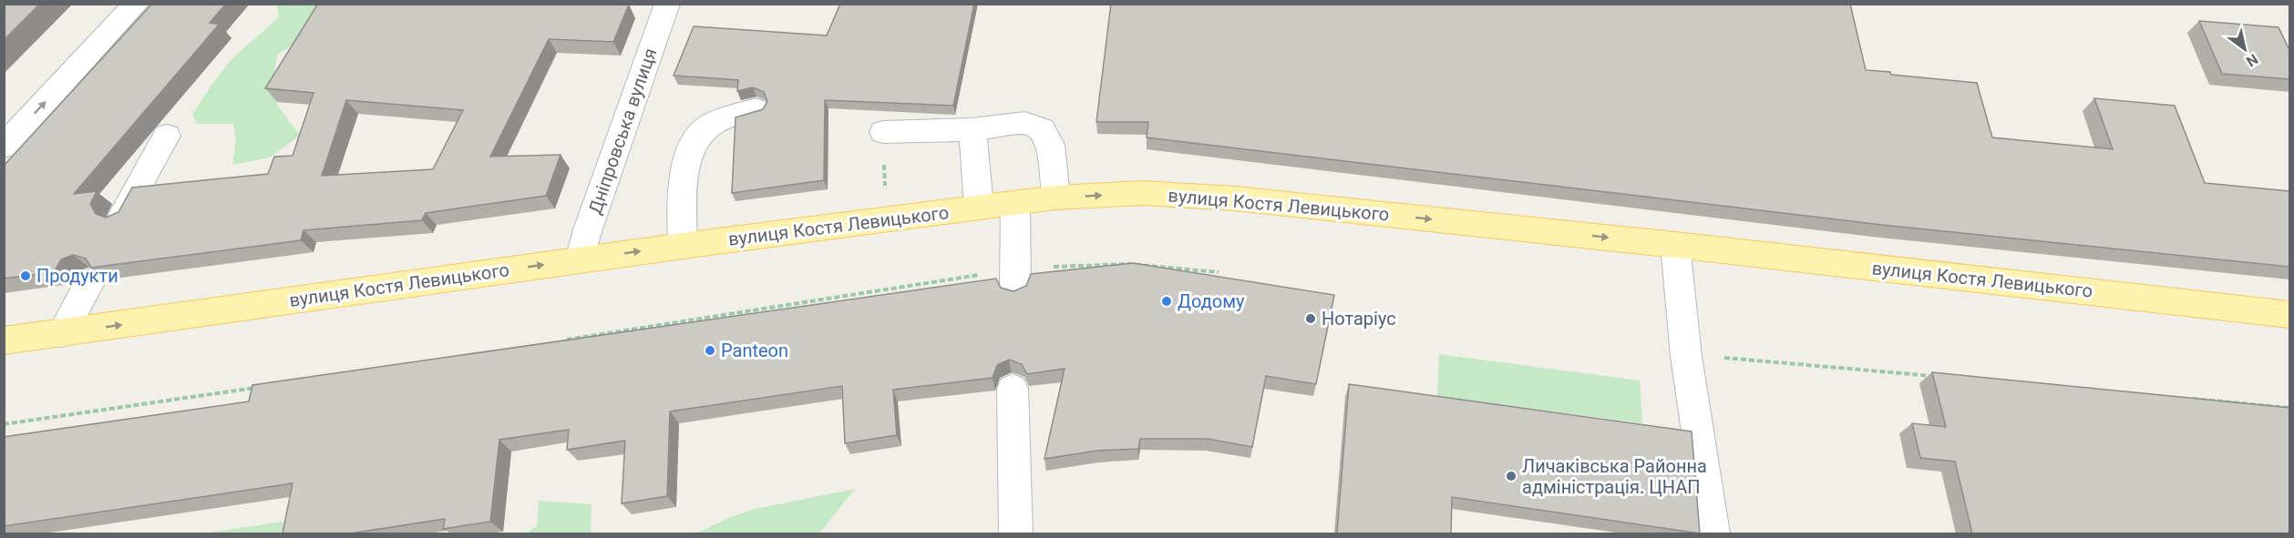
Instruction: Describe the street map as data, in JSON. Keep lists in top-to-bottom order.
{
  "streets": {
    "main road": ["вулиця Костя Левицького"],
    "street": ["Дніпровська вулиця"]
  },
  "crossings": [
    ["Дніпровська вулиця", "вулиця Костя Левицького"]
  ],
  "one_way": ["вулиця Костя Левицького"],
  "places": [
    "Продукти",
    "Додому",
    "Нотаріус",
    "Panteon",
    "Личаківська Районна адміністрація. ЦНАП"
  ],
  "north": "bottom right"
}
